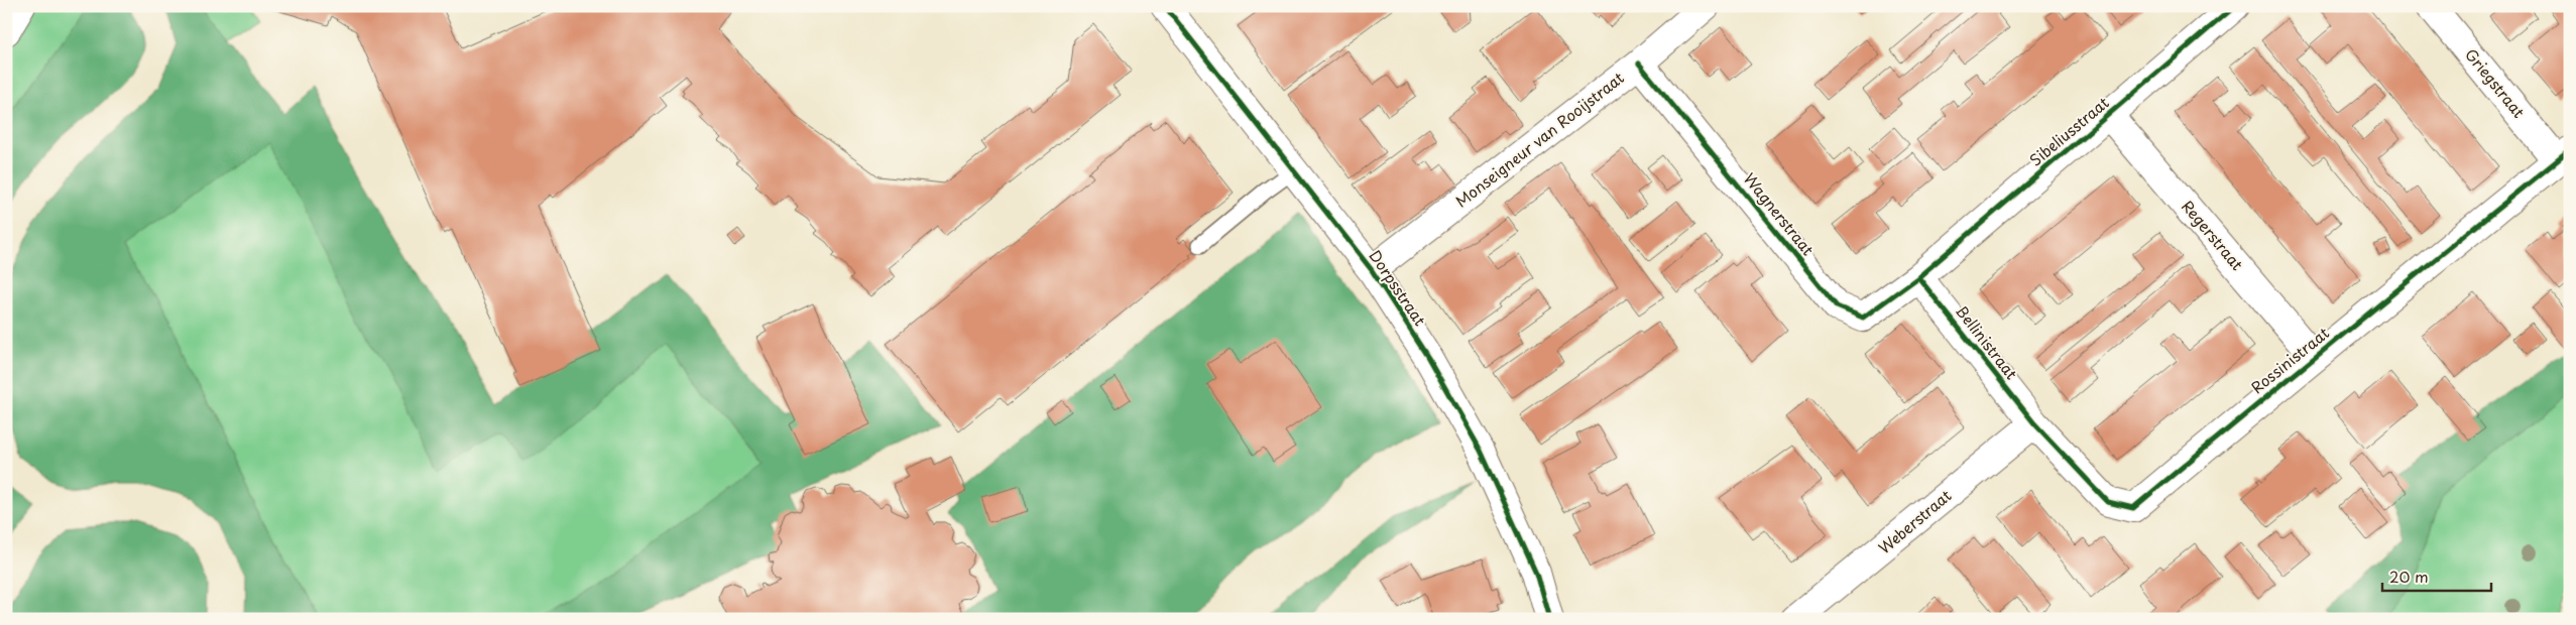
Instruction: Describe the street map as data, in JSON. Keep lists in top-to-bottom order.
{
  "streets": {
    "street": [
      "Griegstraat",
      "Sibeliusstraat",
      "Monseigneur van Rooijstraat",
      "Wagnerstraat",
      "Regerstraat",
      "Dorpsstraat",
      "Bellinistraat",
      "Rossinistraat",
      "Weberstraat"
    ]
  },
  "crossings": [
    ["Griegstraat", "Rossinistraat"],
    ["Sibeliusstraat", "Wagnerstraat"],
    ["Sibeliusstraat", "Regerstraat"],
    ["Sibeliusstraat", "Bellinistraat"],
    ["Monseigneur van Rooijstraat", "Wagnerstraat"],
    ["Monseigneur van Rooijstraat", "Dorpsstraat"],
    ["Wagnerstraat", "Bellinistraat"],
    ["Regerstraat", "Rossinistraat"],
    ["Bellinistraat", "Rossinistraat"],
    ["Bellinistraat", "Weberstraat"],
    ["Rossinistraat", "Weberstraat"]
  ],
  "scale_bar": "20 m"
}
